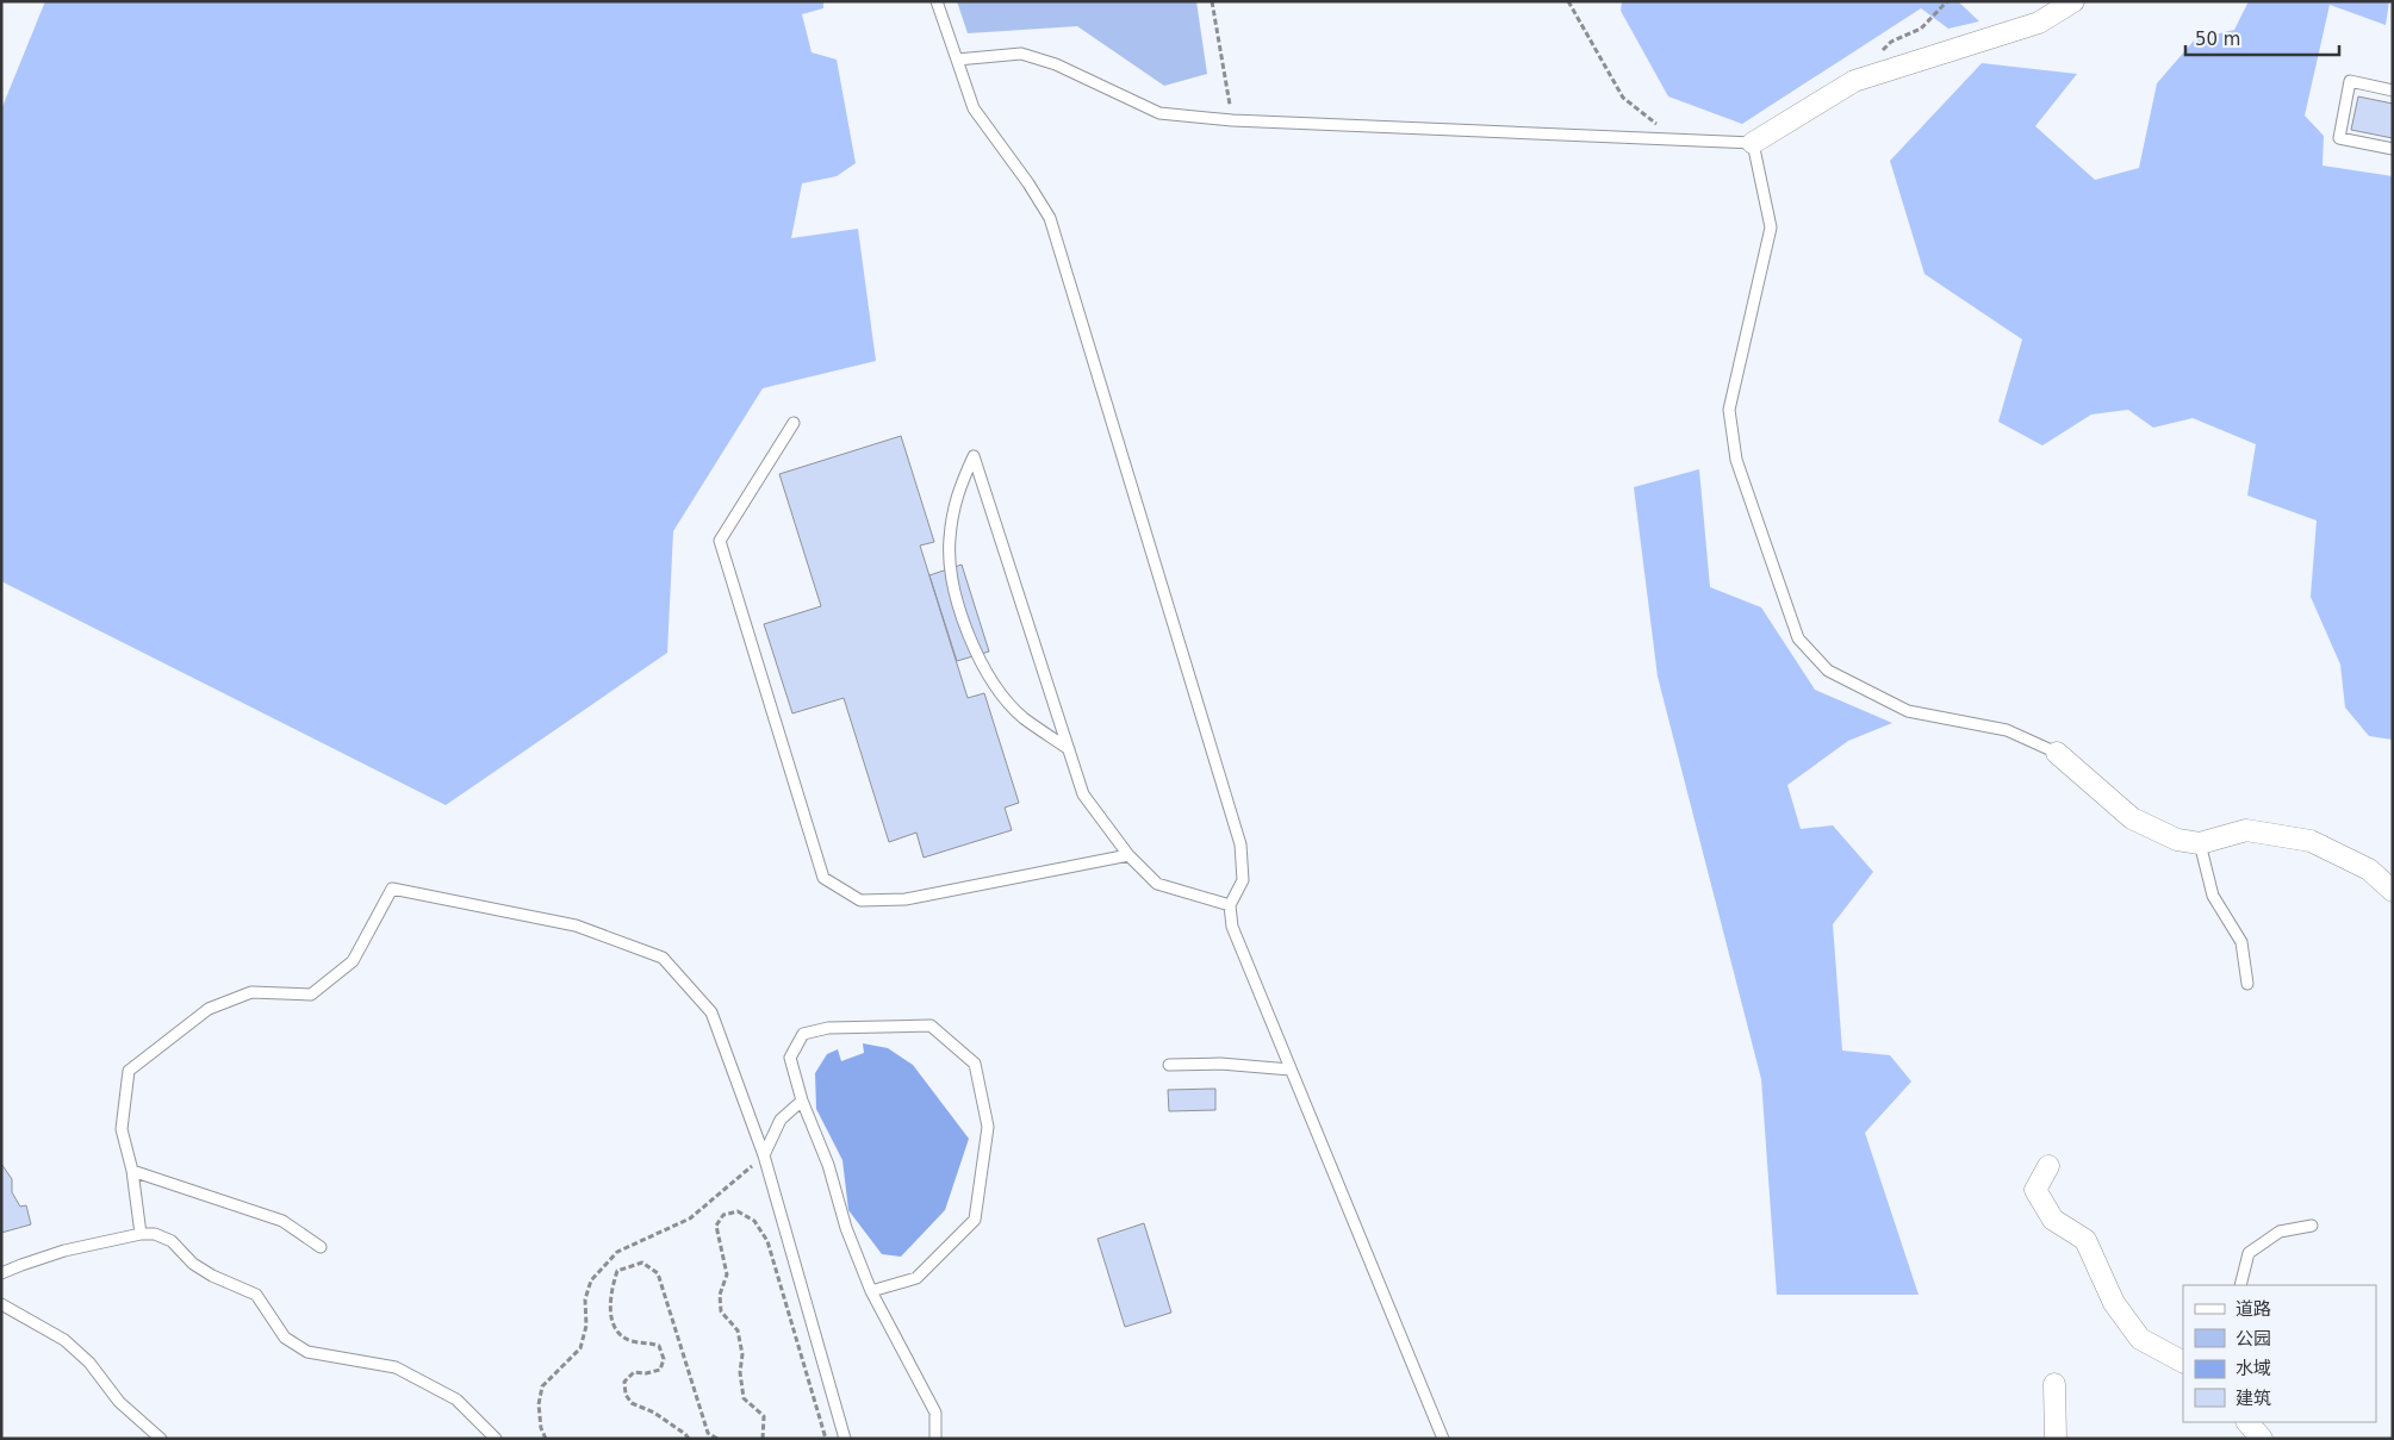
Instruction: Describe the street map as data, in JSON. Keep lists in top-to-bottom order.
{
  "legend": [
    "道路",
    "公园",
    "水域",
    "建筑"
  ],
  "scale_bar": "50 m"
}
